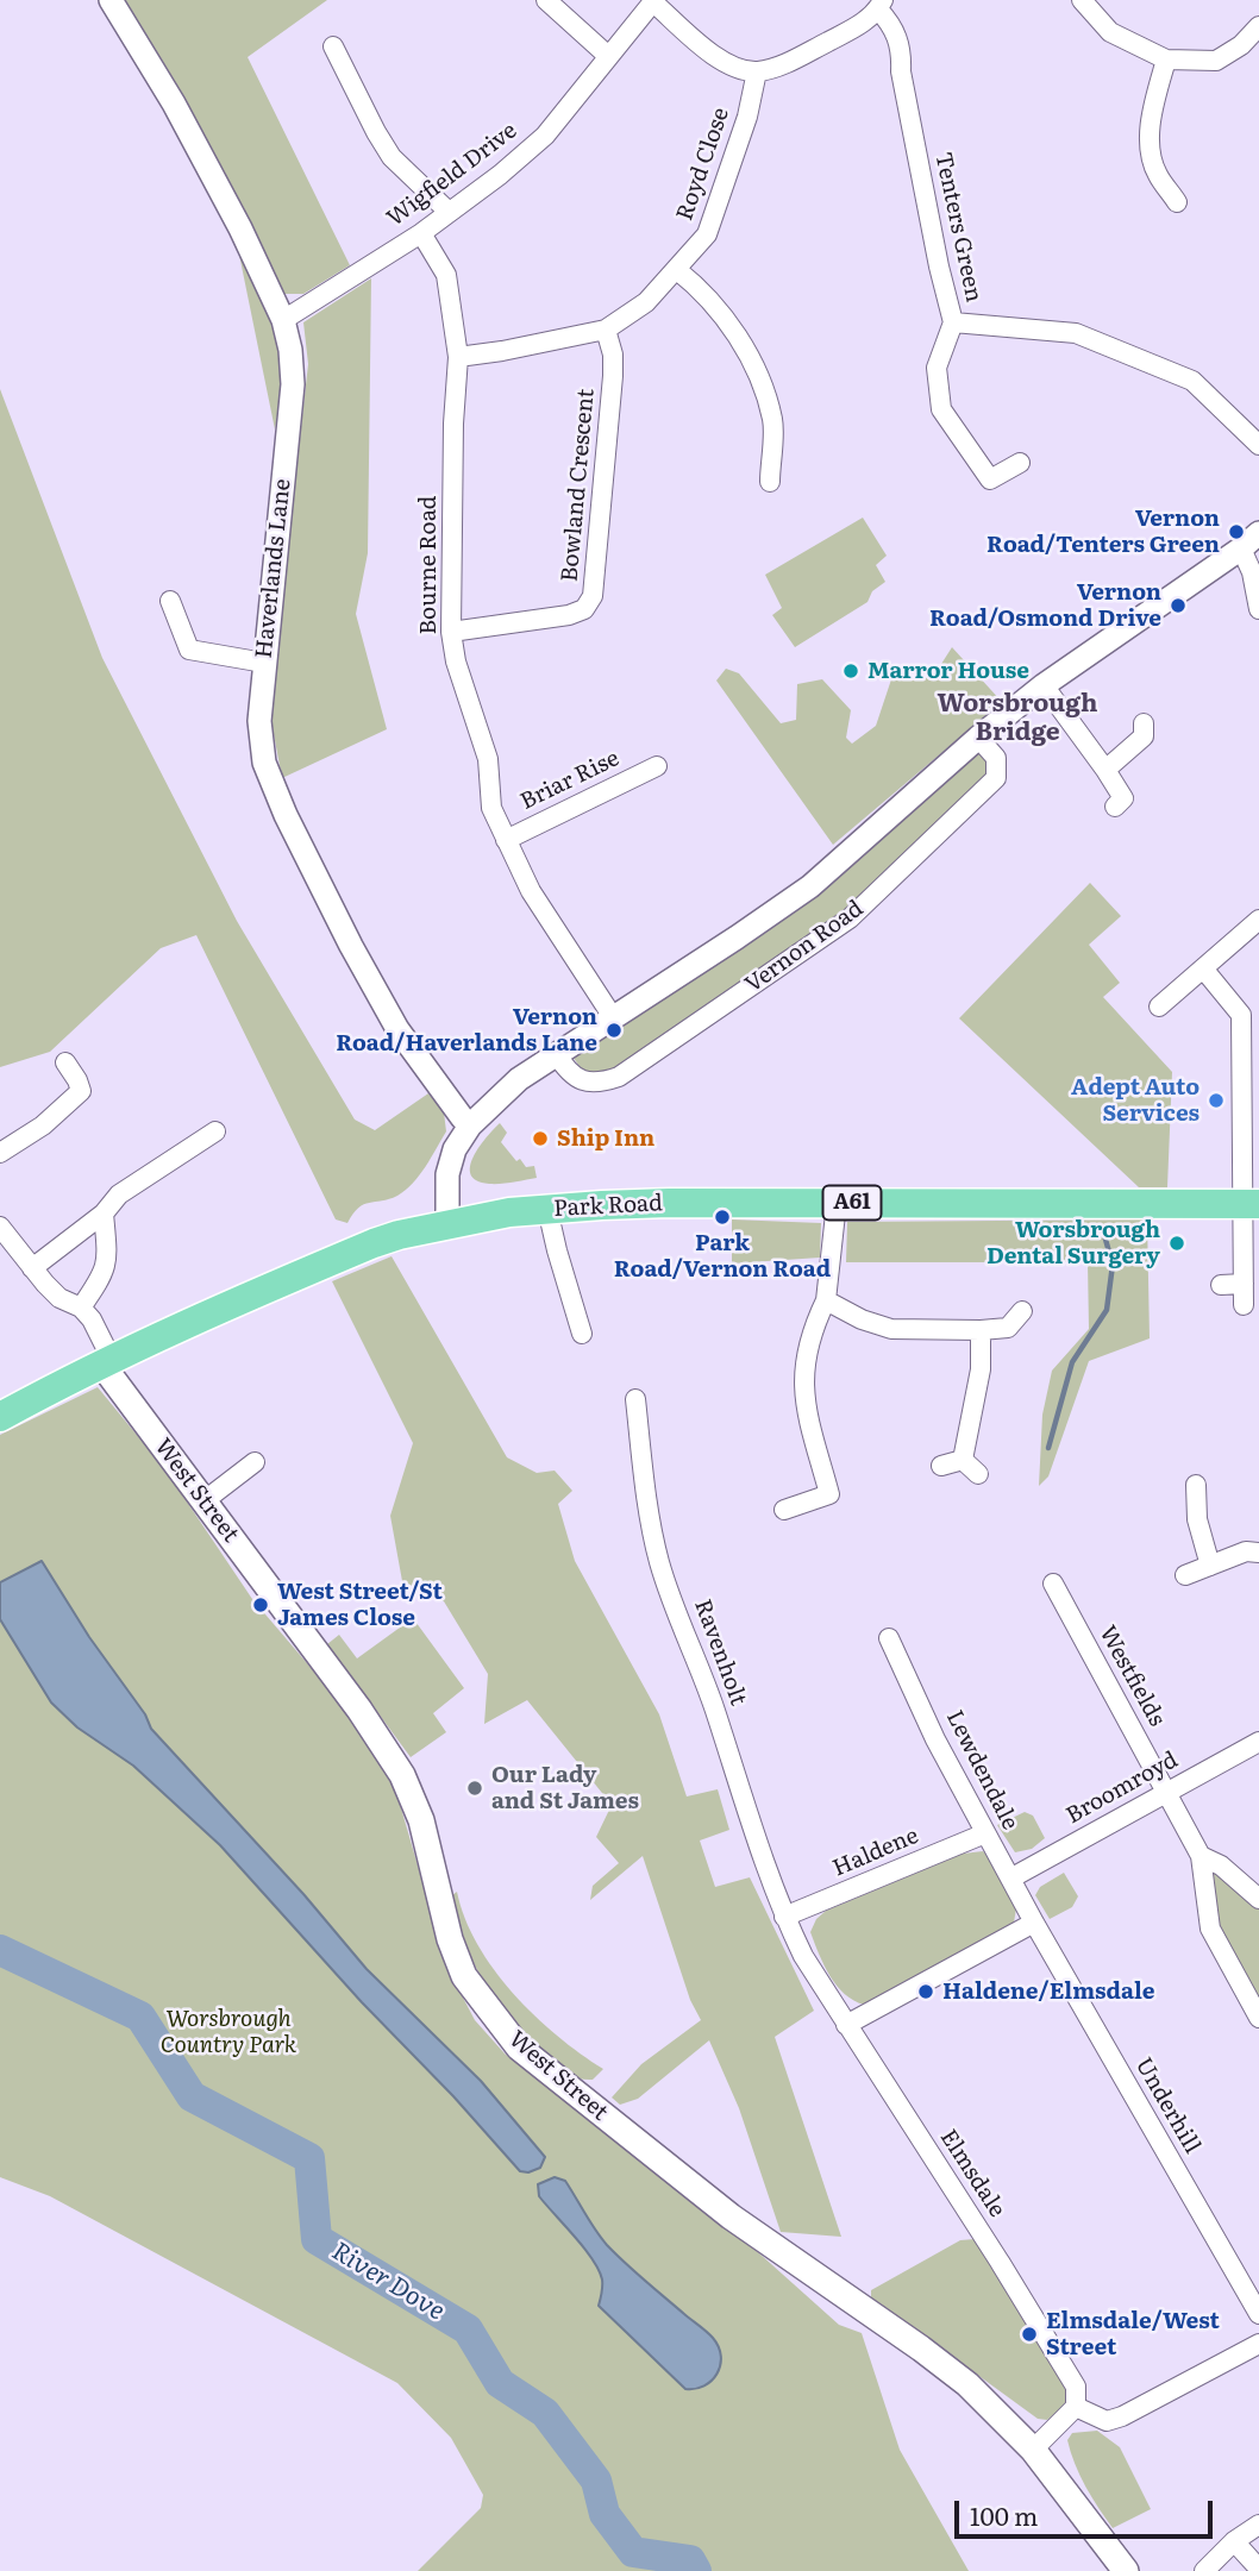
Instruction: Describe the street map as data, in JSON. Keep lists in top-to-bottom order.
{
  "streets": {
    "highway": ["A61", "Park Road"],
    "main road": ["West Street"],
    "street": [
      "Royd Close",
      "Wigfield Drive",
      "Tenters Green",
      "Bowland Crescent",
      "Bourne Road",
      "Haverlands Lane",
      "Briar Rise",
      "Vernon Road",
      "Ravenholt",
      "Westfields",
      "Lewdendale",
      "Broomroyd",
      "Haldene",
      "Underhill",
      "Elmsdale"
    ]
  },
  "crossings": [
    ["Royd Close", "Bowland Crescent"],
    ["Royd Close", "Bourne Road"],
    ["Wigfield Drive", "Bourne Road"],
    ["Wigfield Drive", "Haverlands Lane"],
    ["Bowland Crescent", "Bourne Road"],
    ["Bourne Road", "Briar Rise"],
    ["Bourne Road", "Vernon Road"],
    ["Haverlands Lane", "Vernon Road"],
    ["Vernon Road", "Park Road"],
    ["Park Road", "West Street"],
    ["Ravenholt", "Haldene"],
    ["Ravenholt", "Elmsdale"],
    ["Westfields", "Broomroyd"],
    ["Lewdendale", "Broomroyd"],
    ["Lewdendale", "Haldene"],
    ["Lewdendale", "Underhill"],
    ["Haldene", "Elmsdale"]
  ],
  "districts": ["Worsbrough Bridge"],
  "water": ["River Dove"],
  "parks": ["Worsbrough Country Park"],
  "places": [
    "Vernon Road/Tenters Green",
    "Vernon Road/Osmond Drive",
    "Marror House",
    "Vernon Road/Haverlands Lane",
    "Adept Auto Services",
    "Ship Inn",
    "Park Road/Vernon Road",
    "Worsbrough Dental Surgery",
    "West Street/St James Close",
    "Our Lady and St James",
    "Haldene/Elmsdale",
    "Elmsdale/West Street"
  ],
  "scale_bar": "100 m"
}
